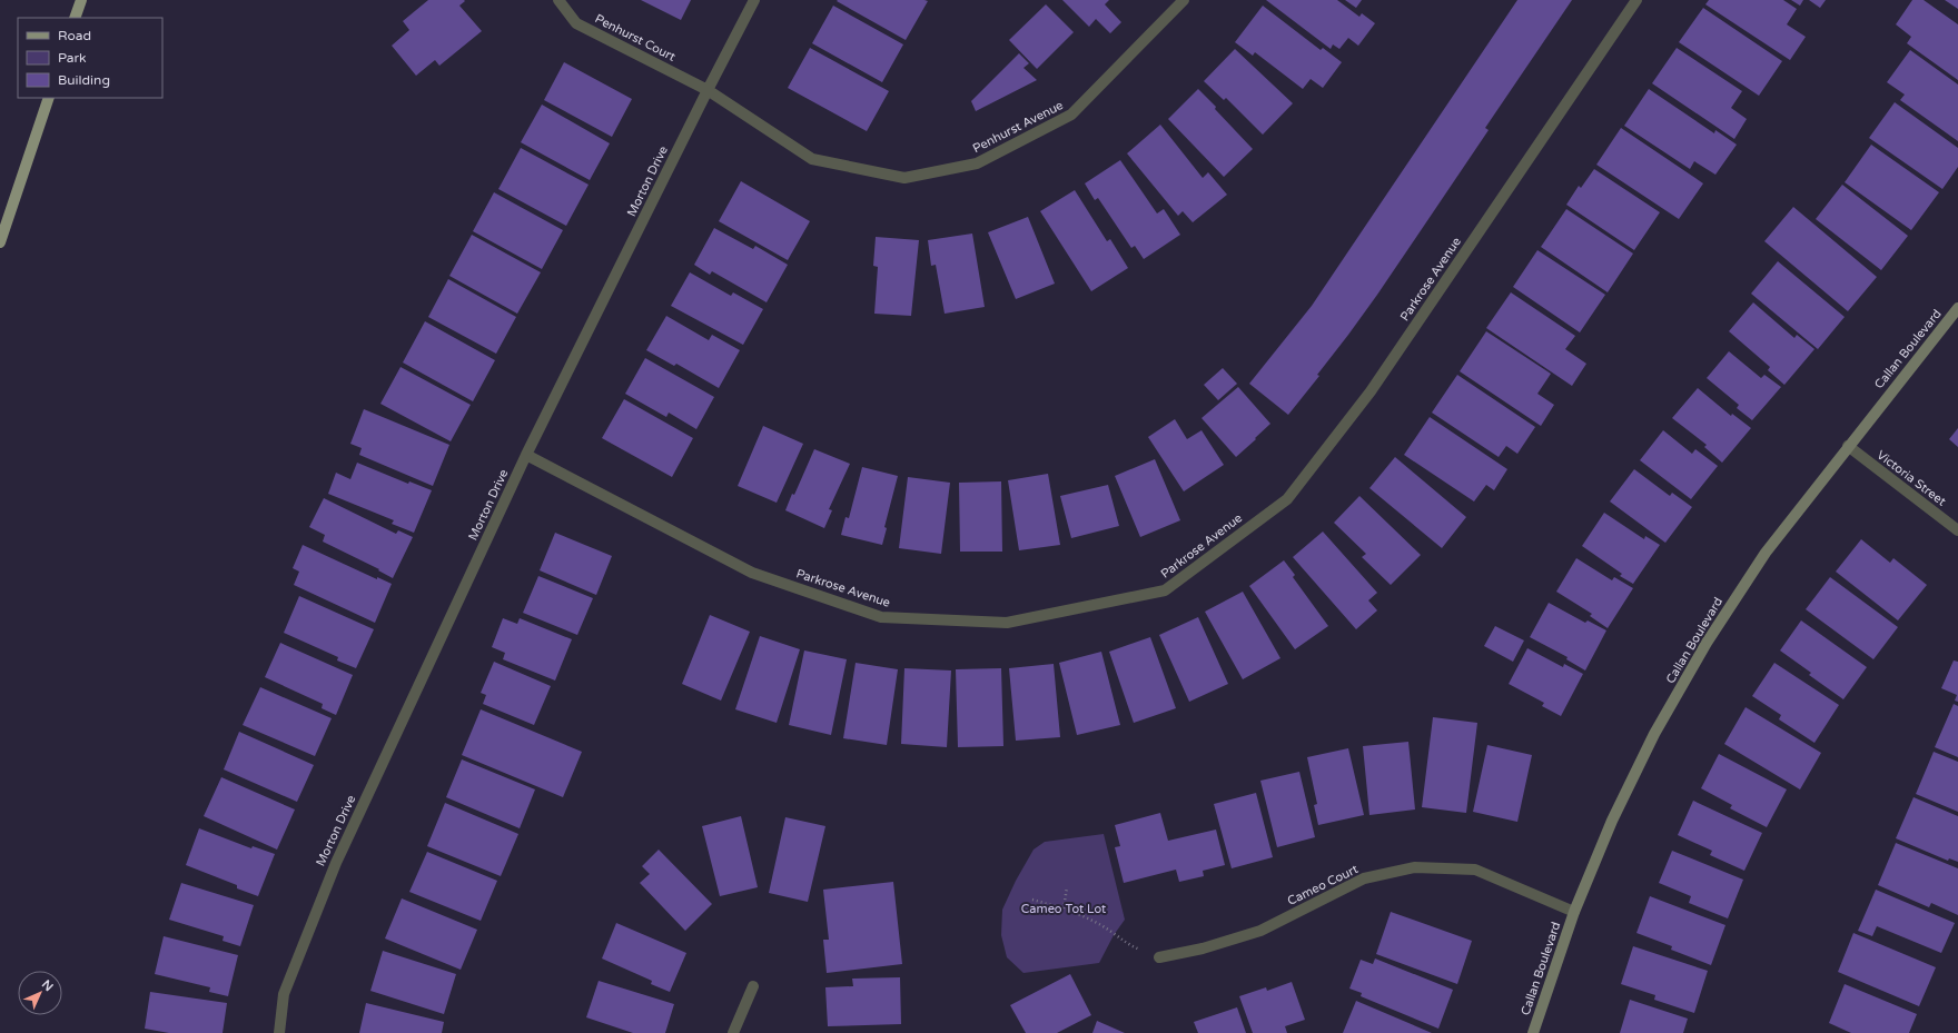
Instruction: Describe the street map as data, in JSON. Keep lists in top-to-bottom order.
{
  "streets": {
    "street": [
      "Penhurst Court",
      "Penhurst Avenue",
      "Morton Drive",
      "Parkrose Avenue",
      "Callan Boulevard",
      "Victoria Street",
      "Cameo Court"
    ]
  },
  "crossings": [
    ["Penhurst Court", "Penhurst Avenue"],
    ["Penhurst Court", "Morton Drive"],
    ["Penhurst Avenue", "Morton Drive"],
    ["Morton Drive", "Parkrose Avenue"],
    ["Callan Boulevard", "Victoria Street"],
    ["Callan Boulevard", "Cameo Court"]
  ],
  "parks": ["Cameo Tot Lot"],
  "legend": ["Road", "Park", "Building"],
  "north": "top right"
}
